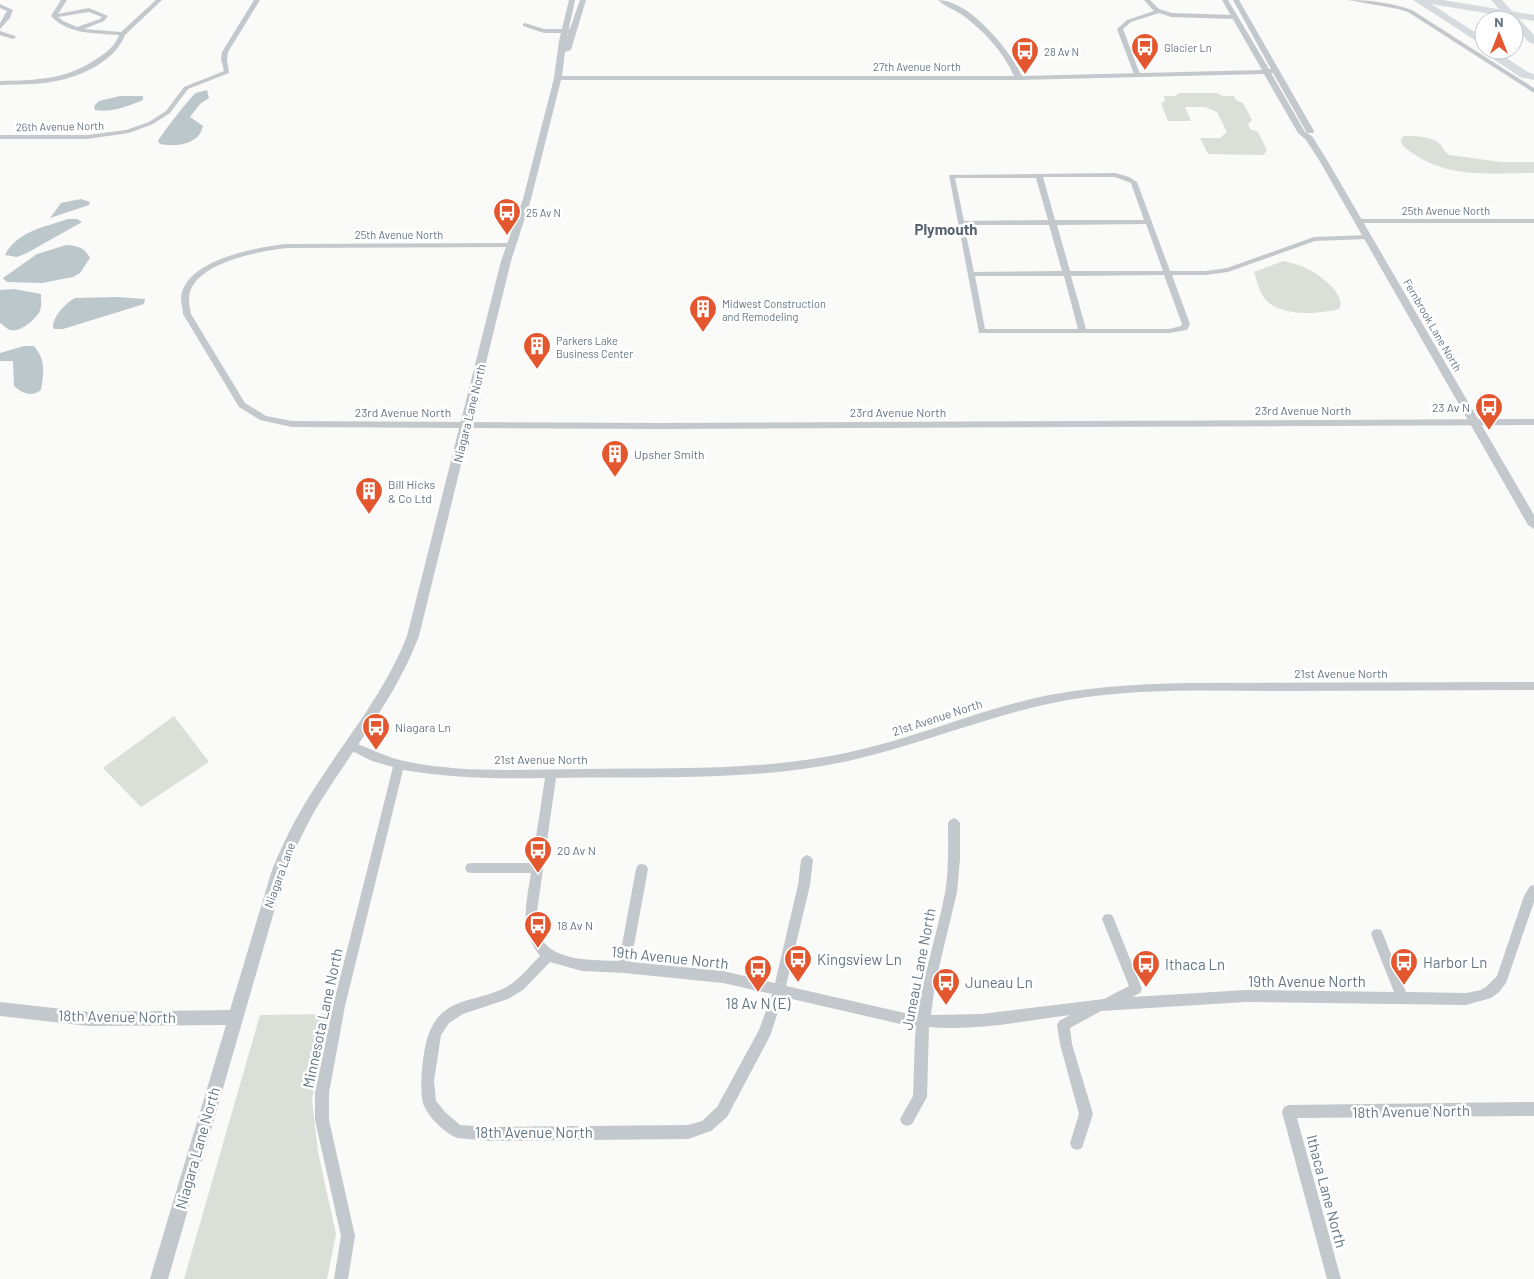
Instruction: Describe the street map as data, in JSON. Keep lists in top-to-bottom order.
{
  "streets": {
    "street": [
      "27th Avenue North",
      "26th Avenue North",
      "25th Avenue North",
      "Fernbrook Lane North",
      "23rd Avenue North",
      "Niagara Lane North",
      "21st Avenue North",
      "Niagara Lane",
      "19th Avenue North",
      "Juneau Lane North",
      "18th Avenue North",
      "Minnesota Lane North",
      "Ithaca Lane North"
    ]
  },
  "crossings": [
    ["27th Avenue North", "Fernbrook Lane North"],
    ["27th Avenue North", "Niagara Lane North"],
    ["25th Avenue North", "Fernbrook Lane North"],
    ["25th Avenue North", "23rd Avenue North"],
    ["25th Avenue North", "Niagara Lane North"],
    ["Fernbrook Lane North", "23rd Avenue North"],
    ["23rd Avenue North", "Niagara Lane North"],
    ["Niagara Lane North", "21st Avenue North"],
    ["Niagara Lane North", "Niagara Lane"],
    ["Niagara Lane North", "18th Avenue North"],
    ["21st Avenue North", "Niagara Lane"],
    ["21st Avenue North", "Minnesota Lane North"],
    ["Niagara Lane", "18th Avenue North"],
    ["19th Avenue North", "Juneau Lane North"],
    ["19th Avenue North", "18th Avenue North"],
    ["18th Avenue North", "Ithaca Lane North"]
  ],
  "districts": ["Plymouth"],
  "places": {
    "bus stop": [
      "Glacier Ln",
      "28 Av N",
      "25 Av N",
      "23 Av N",
      "Niagara Ln",
      "20 Av N",
      "18 Av N",
      "Kingsview Ln",
      "Harbor Ln",
      "Ithaca Ln",
      "18 Av N (E)",
      "Juneau Ln"
    ],
    "building": [
      "Midwest Construction and Remodeling",
      "Parkers Lake Business Center",
      "Upsher Smith",
      "Bill Hicks & Co Ltd"
    ]
  },
  "north": "top"
}
